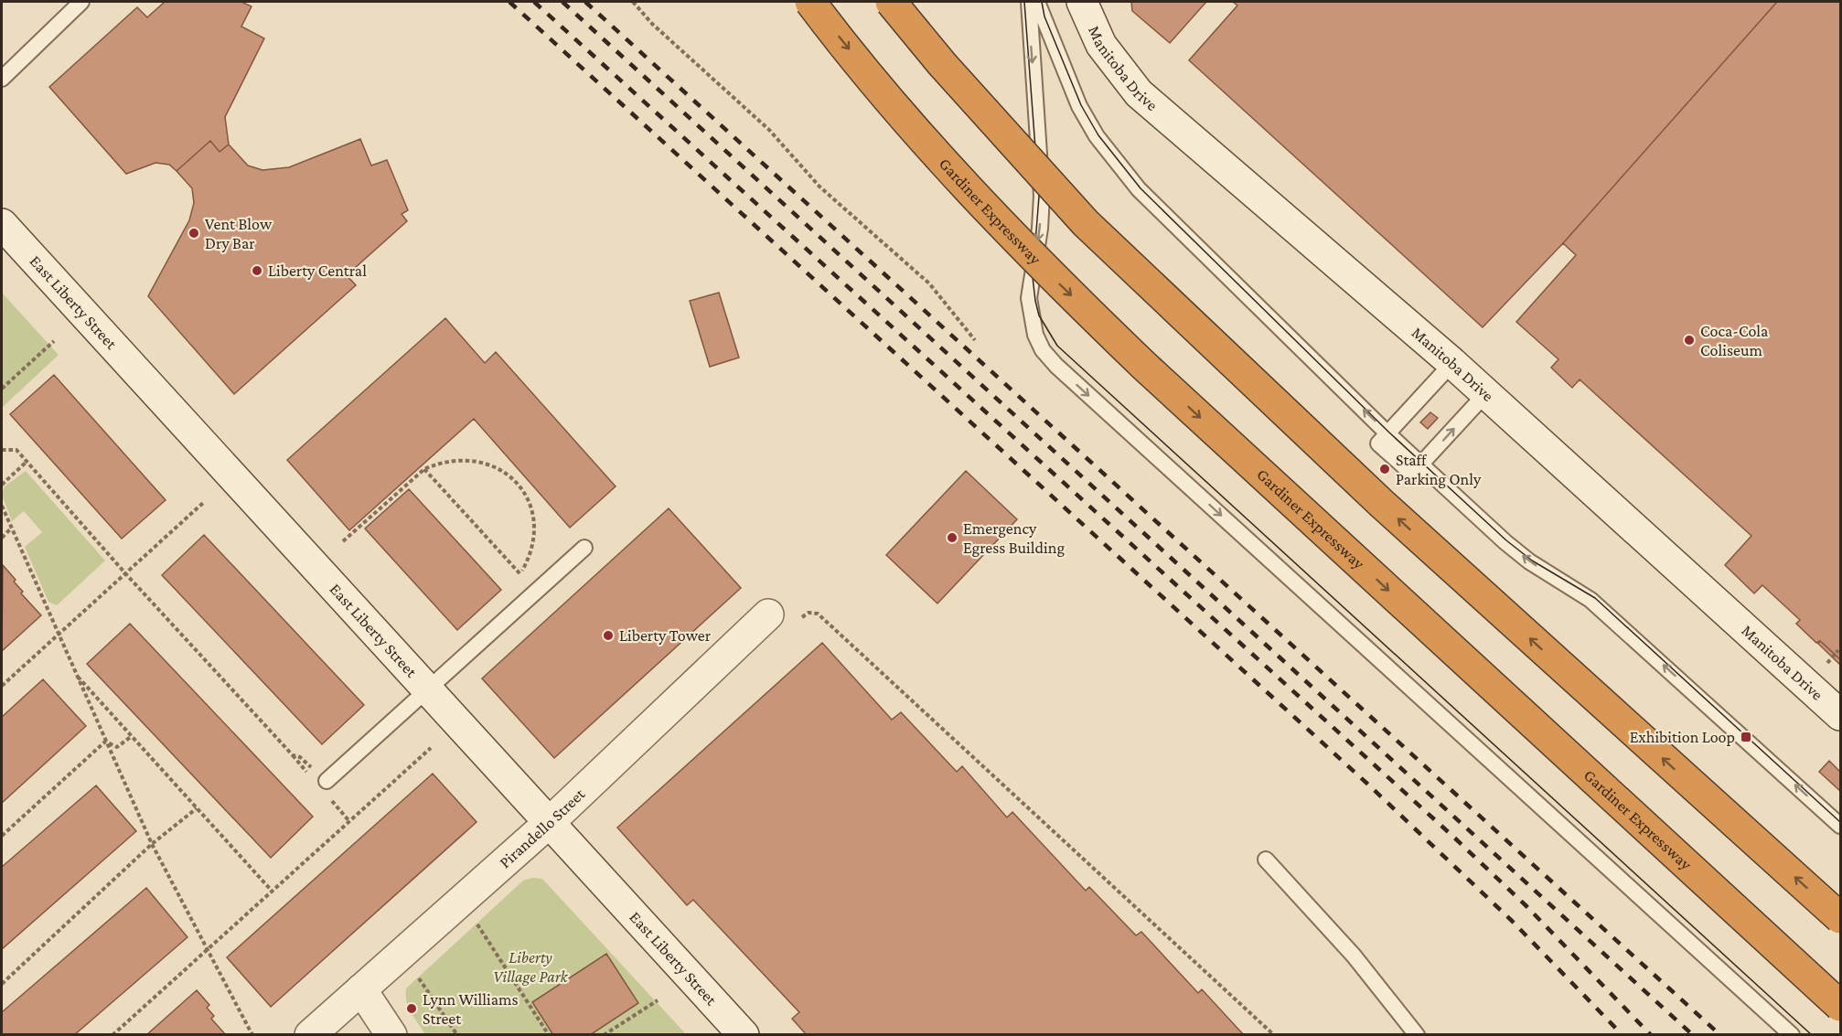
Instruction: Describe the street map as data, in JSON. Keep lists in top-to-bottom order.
{
  "streets": {
    "highway": ["Gardiner Expressway"],
    "street": ["Manitoba Drive", "East Liberty Street", "Pirandello Street"]
  },
  "crossings": [
    ["East Liberty Street", "Pirandello Street"]
  ],
  "parks": ["Liberty Village Park"],
  "places": {
    "other": [
      "Vent Blow Dry Bar",
      "Liberty Central",
      "Coca-Cola Coliseum",
      "Staff Parking Only",
      "Emergency Egress Building",
      "Liberty Tower",
      "Lynn Williams Street"
    ],
    "transit": ["Exhibition Loop"]
  }
}
